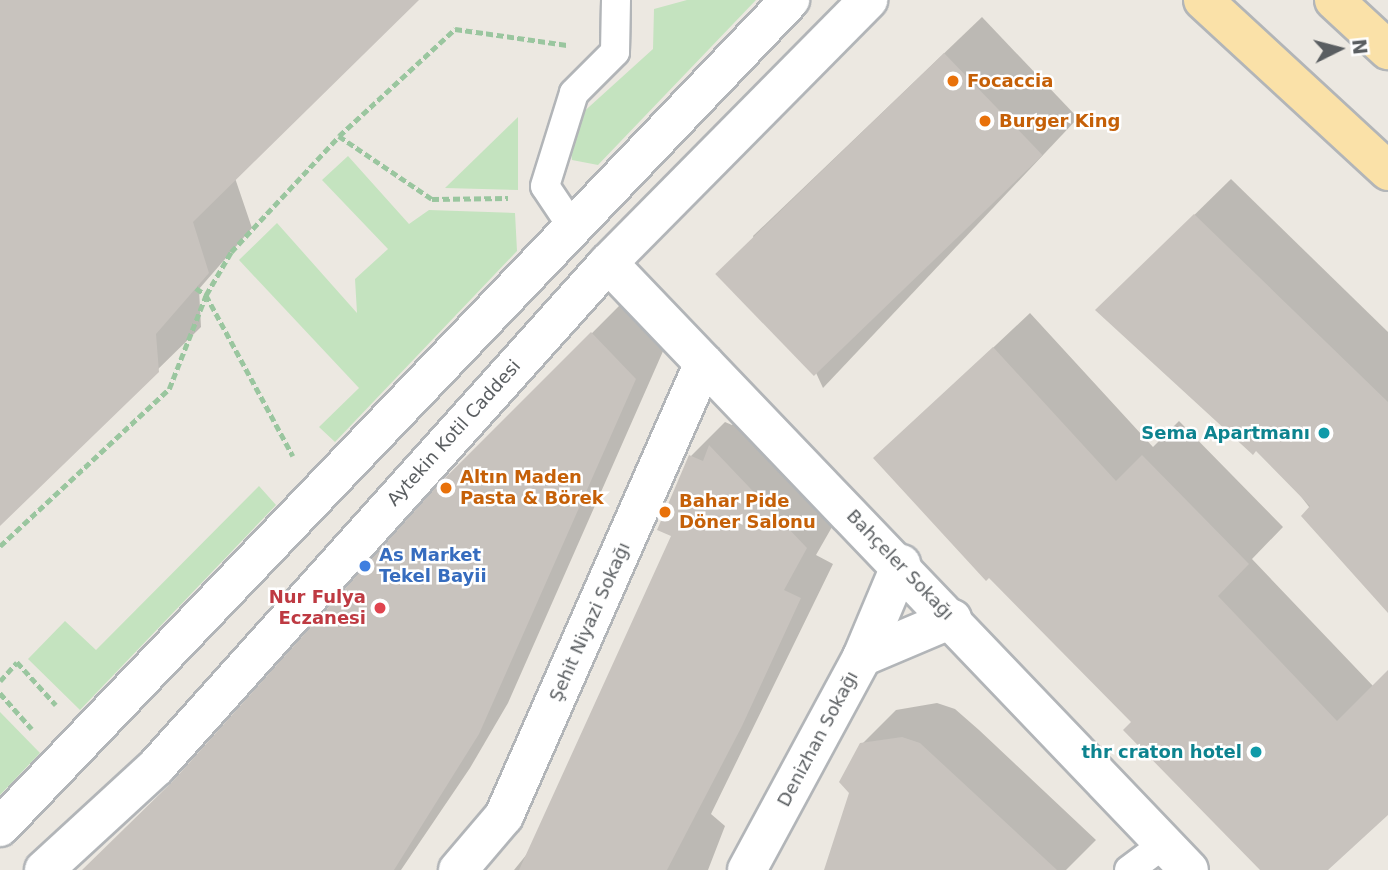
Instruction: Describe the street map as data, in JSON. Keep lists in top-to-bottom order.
{
  "streets": {
    "main road": [
      "Aytekin Kotil Caddesi",
      "Bahçeler Sokağı",
      "Şehit Niyazi Sokağı",
      "Denizhan Sokağı"
    ]
  },
  "crossings": [
    ["Aytekin Kotil Caddesi", "Bahçeler Sokağı"],
    ["Bahçeler Sokağı", "Şehit Niyazi Sokağı"],
    ["Bahçeler Sokağı", "Denizhan Sokağı"]
  ],
  "places": [
    "Focaccia",
    "Burger King",
    "Sema Apartmanı",
    "Altın Maden Pasta & Börek",
    "Bahar Pide Döner Salonu",
    "As Market Tekel Bayii",
    "Nur Fulya Eczanesi",
    "thr craton hotel"
  ],
  "north": "right"
}
